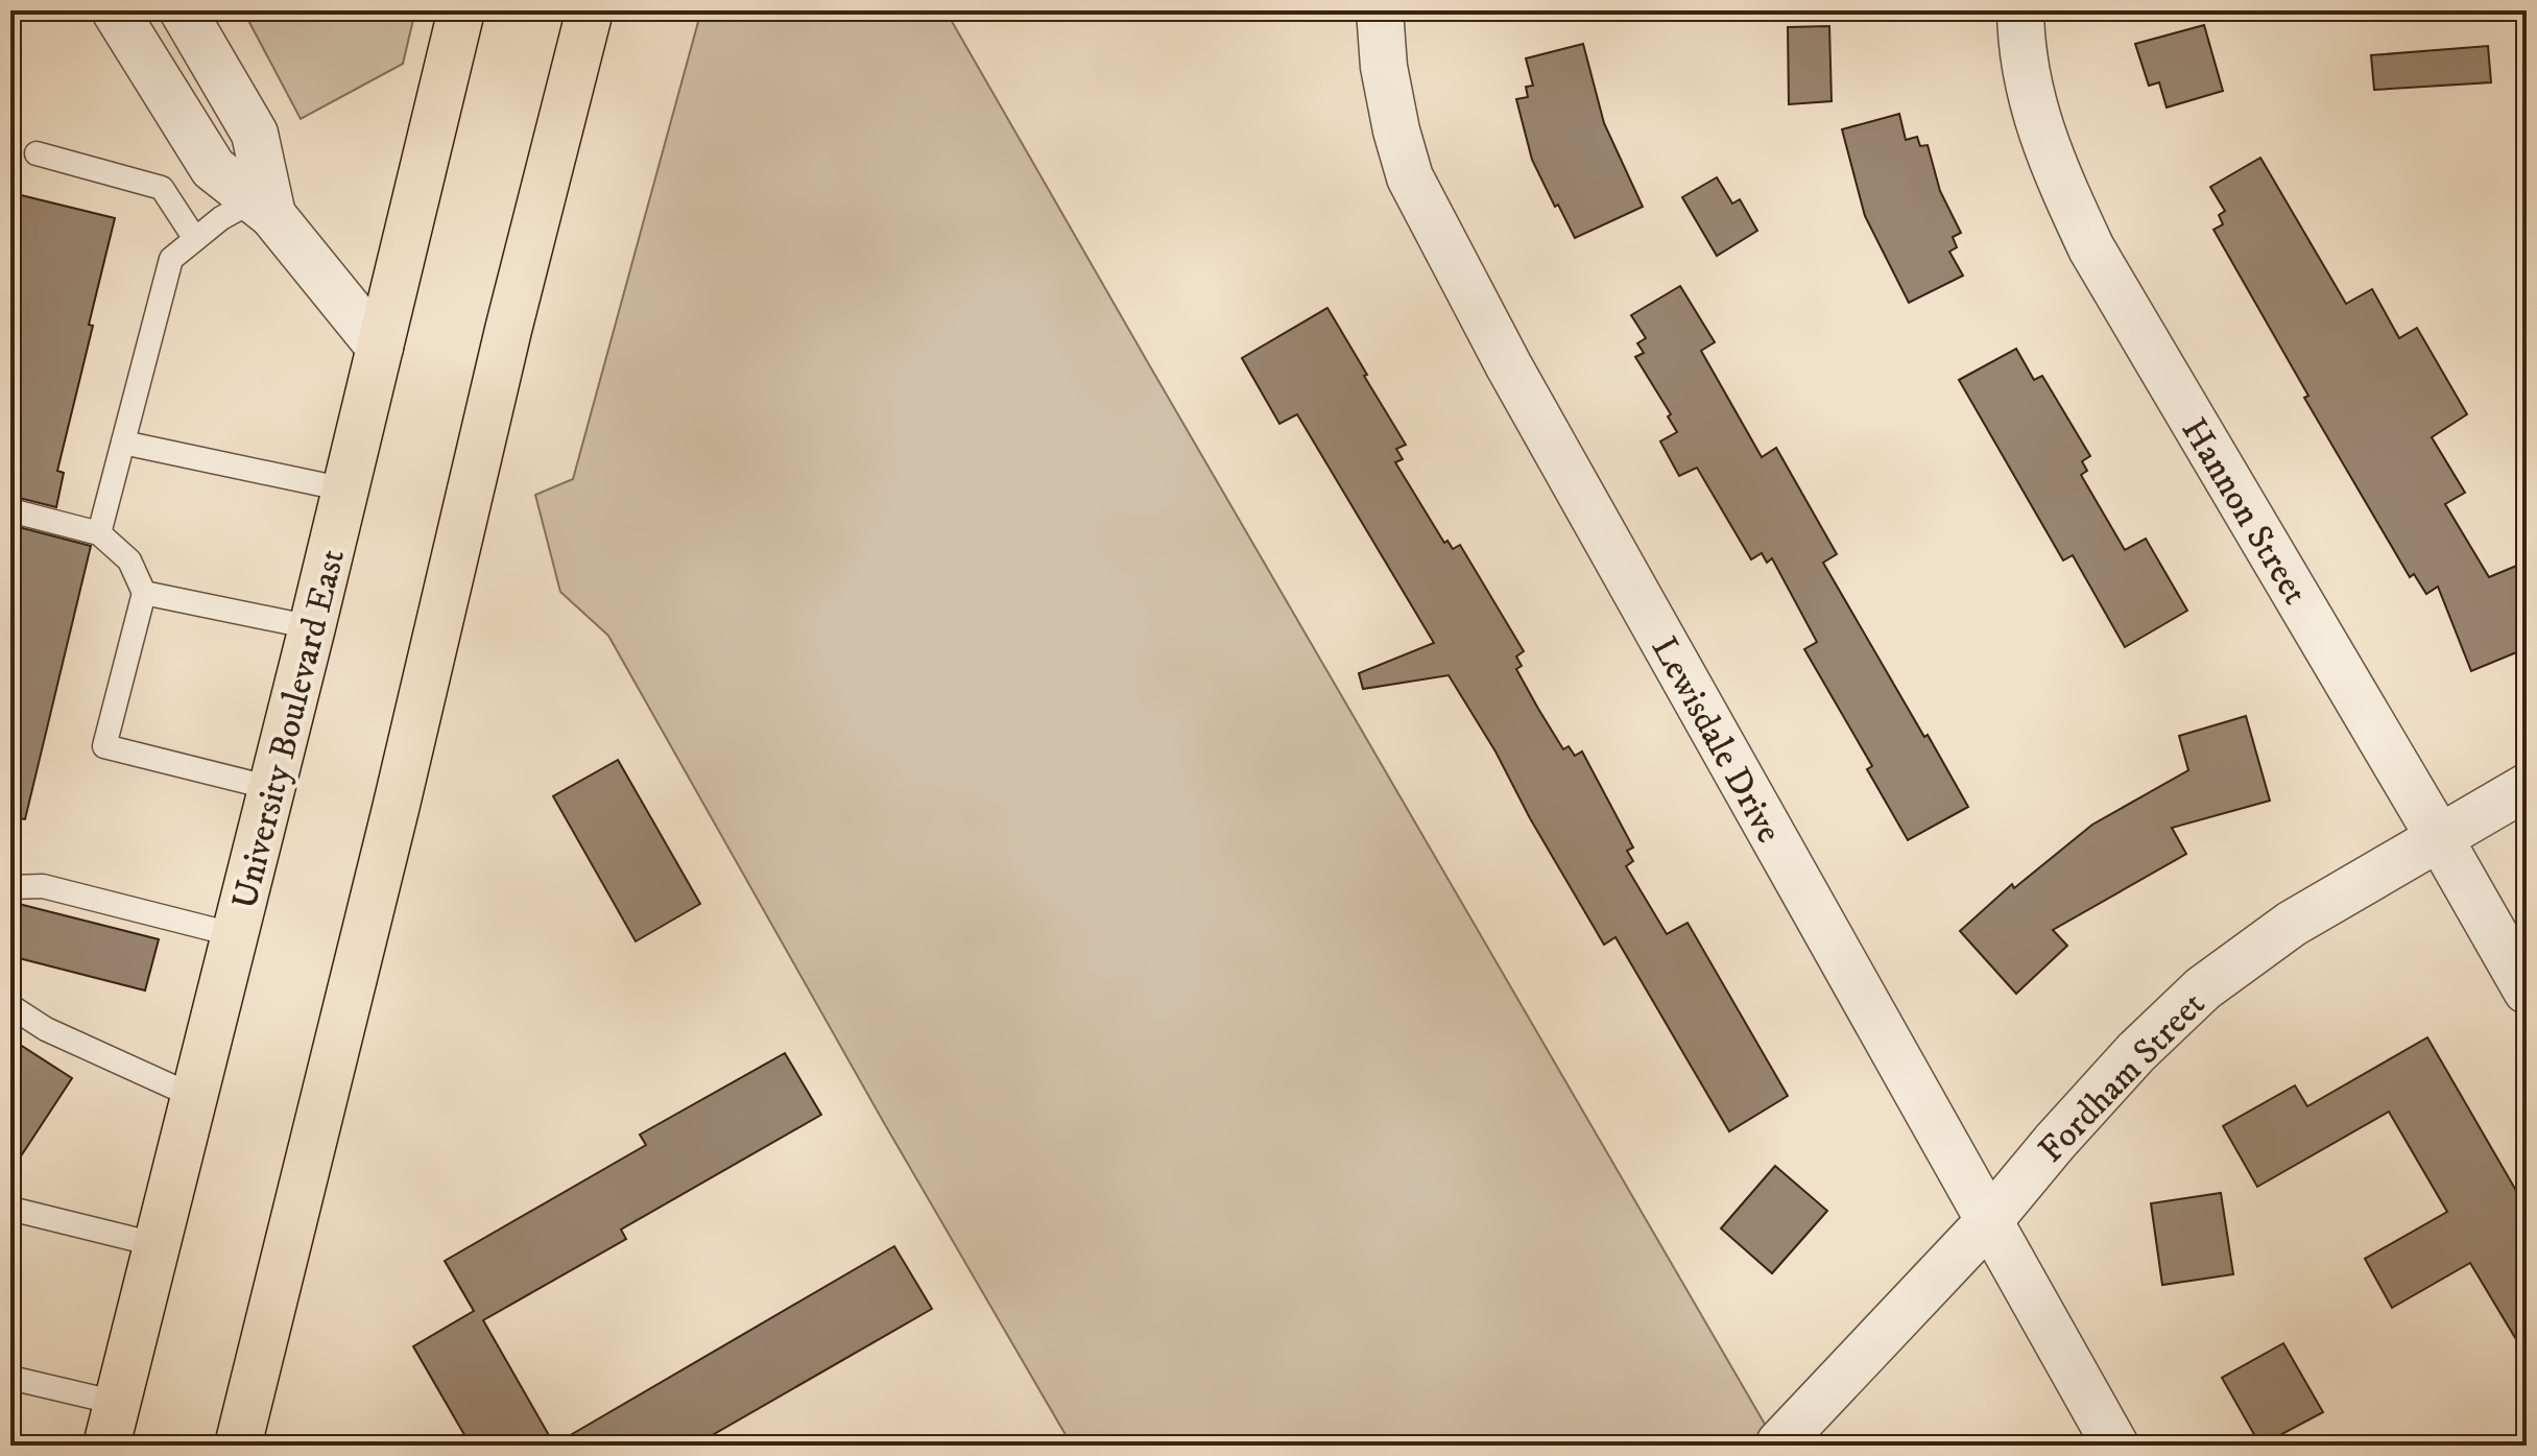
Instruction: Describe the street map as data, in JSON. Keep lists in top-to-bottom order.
{
  "streets": {
    "main road": ["University Boulevard East"],
    "street": ["Hannon Street", "Lewisdale Drive", "Fordham Street"]
  },
  "crossings": [
    ["Hannon Street", "Fordham Street"],
    ["Lewisdale Drive", "Fordham Street"]
  ]
}
